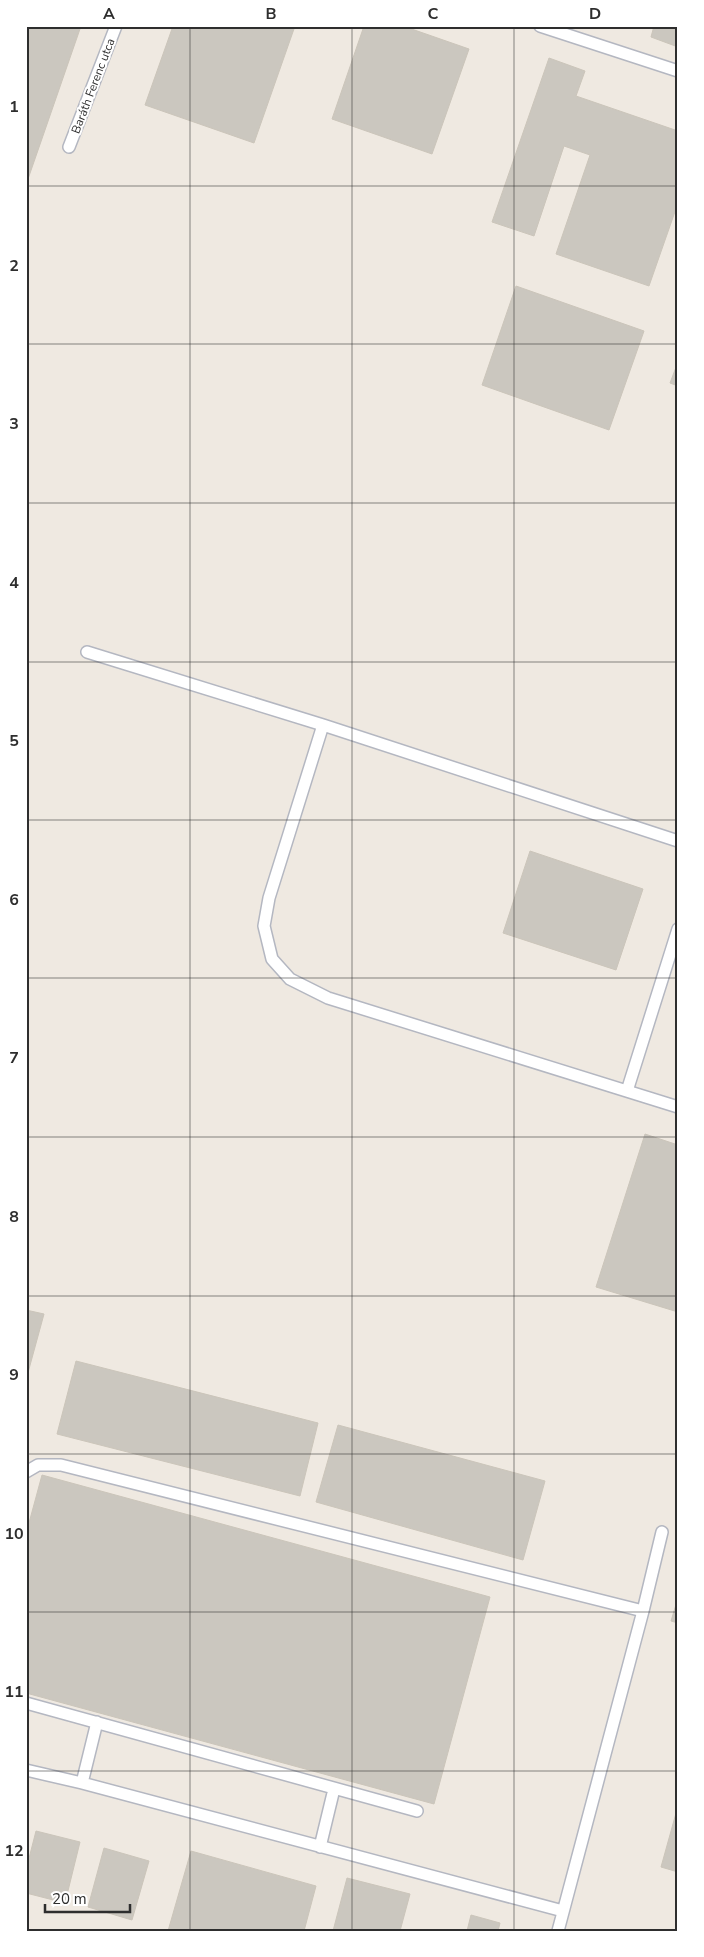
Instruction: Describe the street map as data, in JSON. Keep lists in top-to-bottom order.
{
  "streets": {
    "lane": ["Baráth Ferenc utca"]
  },
  "scale_bar": "20 m",
  "grid": {
    "columns": [
      "A",
      "B",
      "C",
      "D"
    ],
    "rows": [
      "1",
      "2",
      "3",
      "4",
      "5",
      "6",
      "7",
      "8",
      "9",
      "10",
      "11",
      "12"
    ]
  }
}
